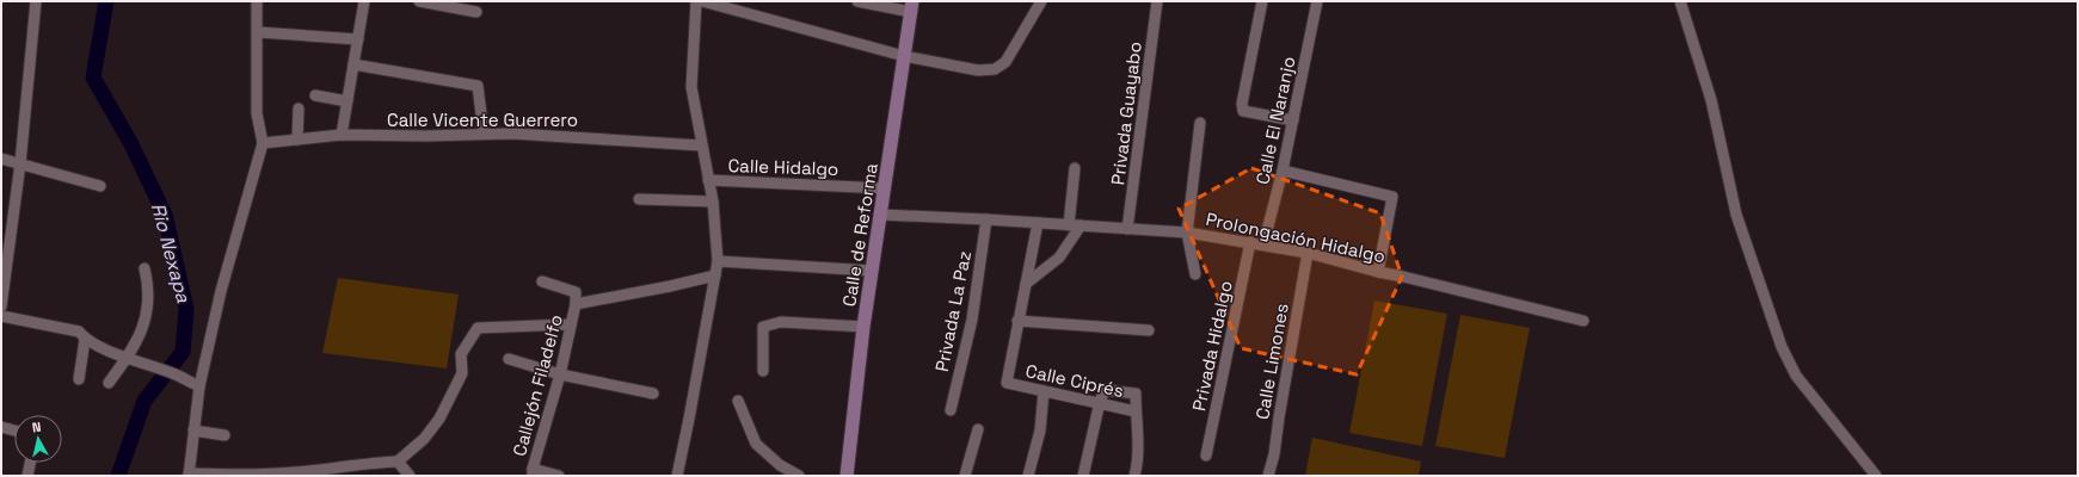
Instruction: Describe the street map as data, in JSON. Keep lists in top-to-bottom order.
{
  "streets": {
    "main road": ["Calle de Reforma"],
    "street": [
      "Privada Guayabo",
      "Calle Vicente Guerrero",
      "Calle El Naranjo",
      "Calle Hidalgo",
      "Prolongación Hidalgo",
      "Privada La Paz",
      "Privada Hidalgo",
      "Calle Limones",
      "Calle Ciprés",
      "Callejón Filadelfo"
    ]
  },
  "crossings": [
    ["Privada Guayabo", "Prolongación Hidalgo"],
    ["Calle El Naranjo", "Prolongación Hidalgo"],
    ["Calle Hidalgo", "Calle de Reforma"],
    ["Calle de Reforma", "Prolongación Hidalgo"],
    ["Prolongación Hidalgo", "Privada La Paz"],
    ["Prolongación Hidalgo", "Privada Hidalgo"],
    ["Prolongación Hidalgo", "Calle Limones"]
  ],
  "water": ["Rio Nexapa"],
  "north": "top"
}
